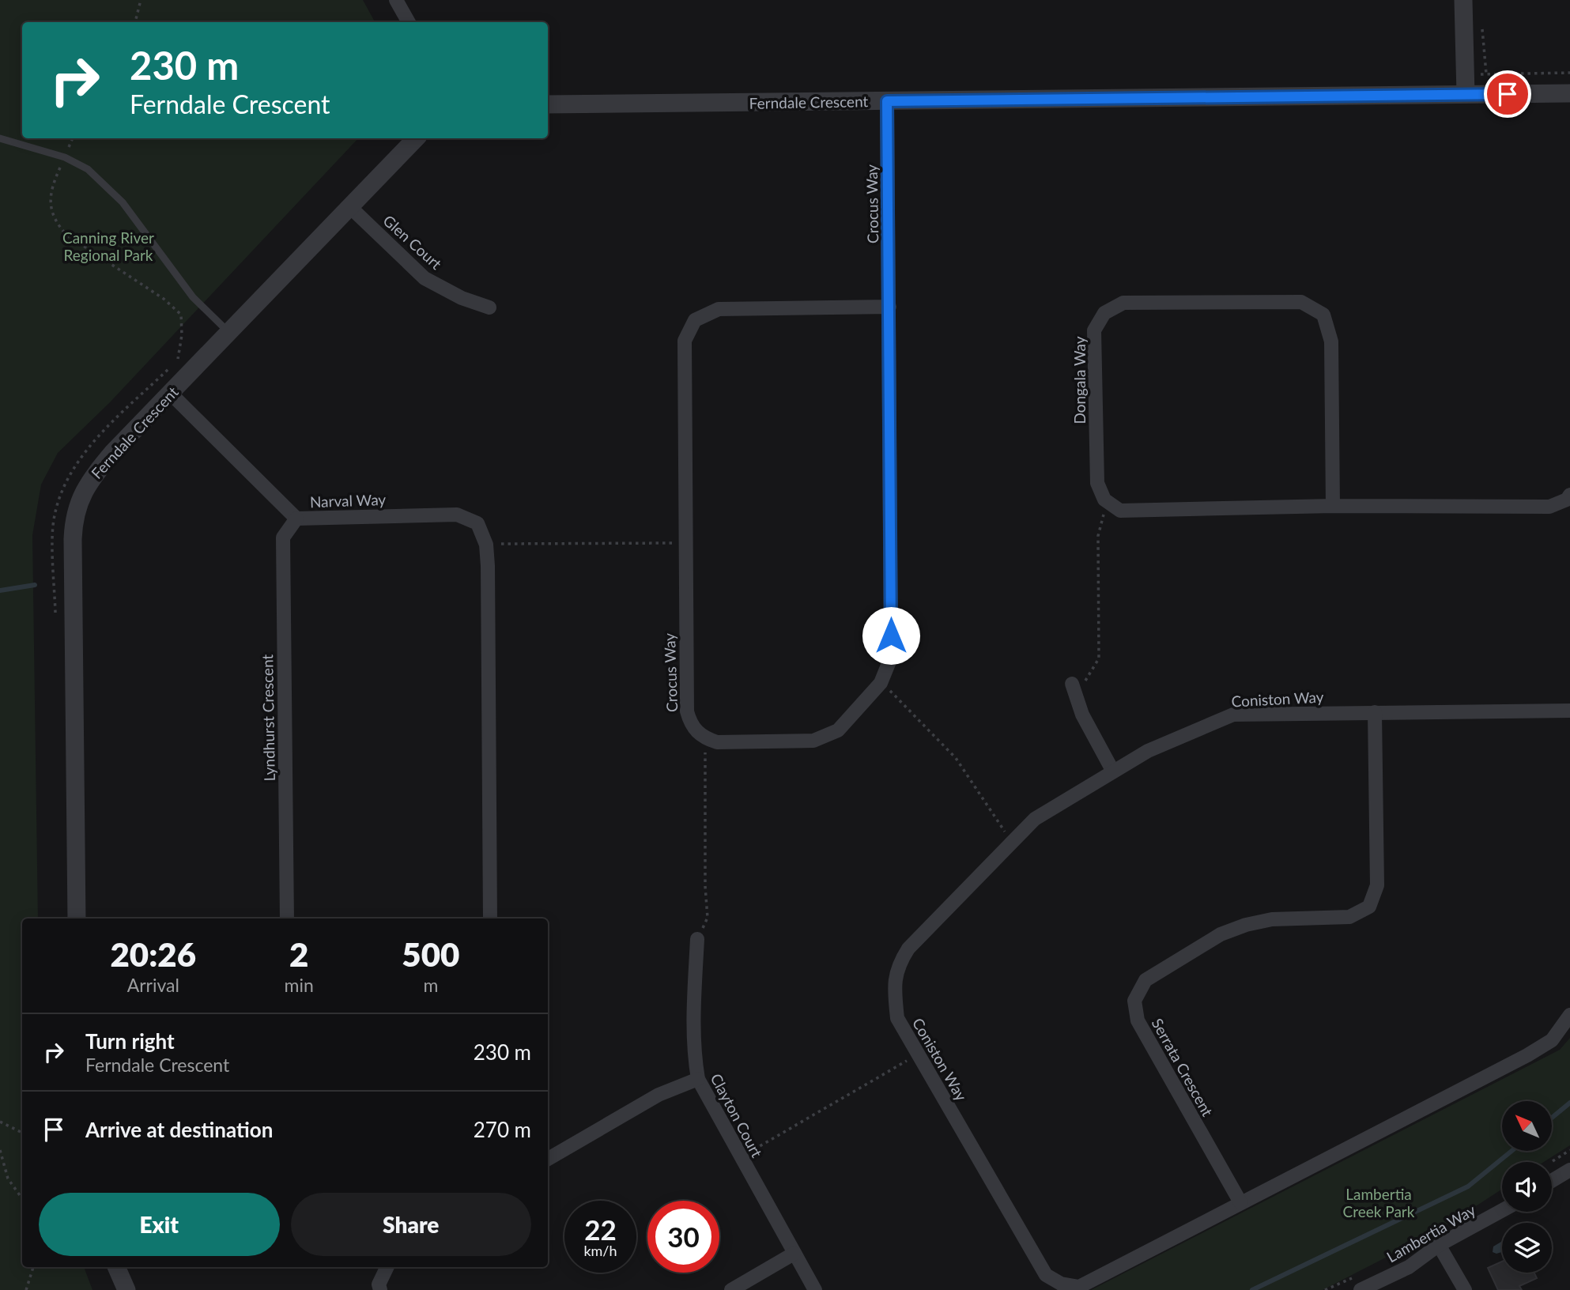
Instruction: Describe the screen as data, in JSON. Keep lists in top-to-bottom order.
{
  "streets": {
    "street": [
      "Ferndale Crescent",
      "Crocus Way",
      "Glen Court",
      "Dongala Way",
      "Narval Way",
      "Coniston Way",
      "Lyndhurst Crescent",
      "Serrata Crescent",
      "Clayton Court",
      "Lambertia Way"
    ]
  },
  "crossings": [
    ["Ferndale Crescent", "Crocus Way"],
    ["Ferndale Crescent", "Glen Court"],
    ["Ferndale Crescent", "Narval Way"],
    ["Narval Way", "Lyndhurst Crescent"],
    ["Coniston Way", "Serrata Crescent"]
  ],
  "parks": ["Canning River Regional Park", "Lambertia Creek Park"],
  "north": "top left",
  "page": {
    "turn": ["230 m", "Ferndale Crescent"],
    "eta": [
      "20:26",
      "Arrival",
      "2",
      "min",
      "500",
      "m"
    ],
    "list": [
      {
        "name": "Turn right",
        "note": "Ferndale Crescent",
        "value": "230 m"
      },
      {
        "name": "Arrive at destination",
        "value": "270 m"
      }
    ],
    "buttons": ["Exit", "Share"],
    "speed": "22 km/h",
    "limit": "30"
  }
}
